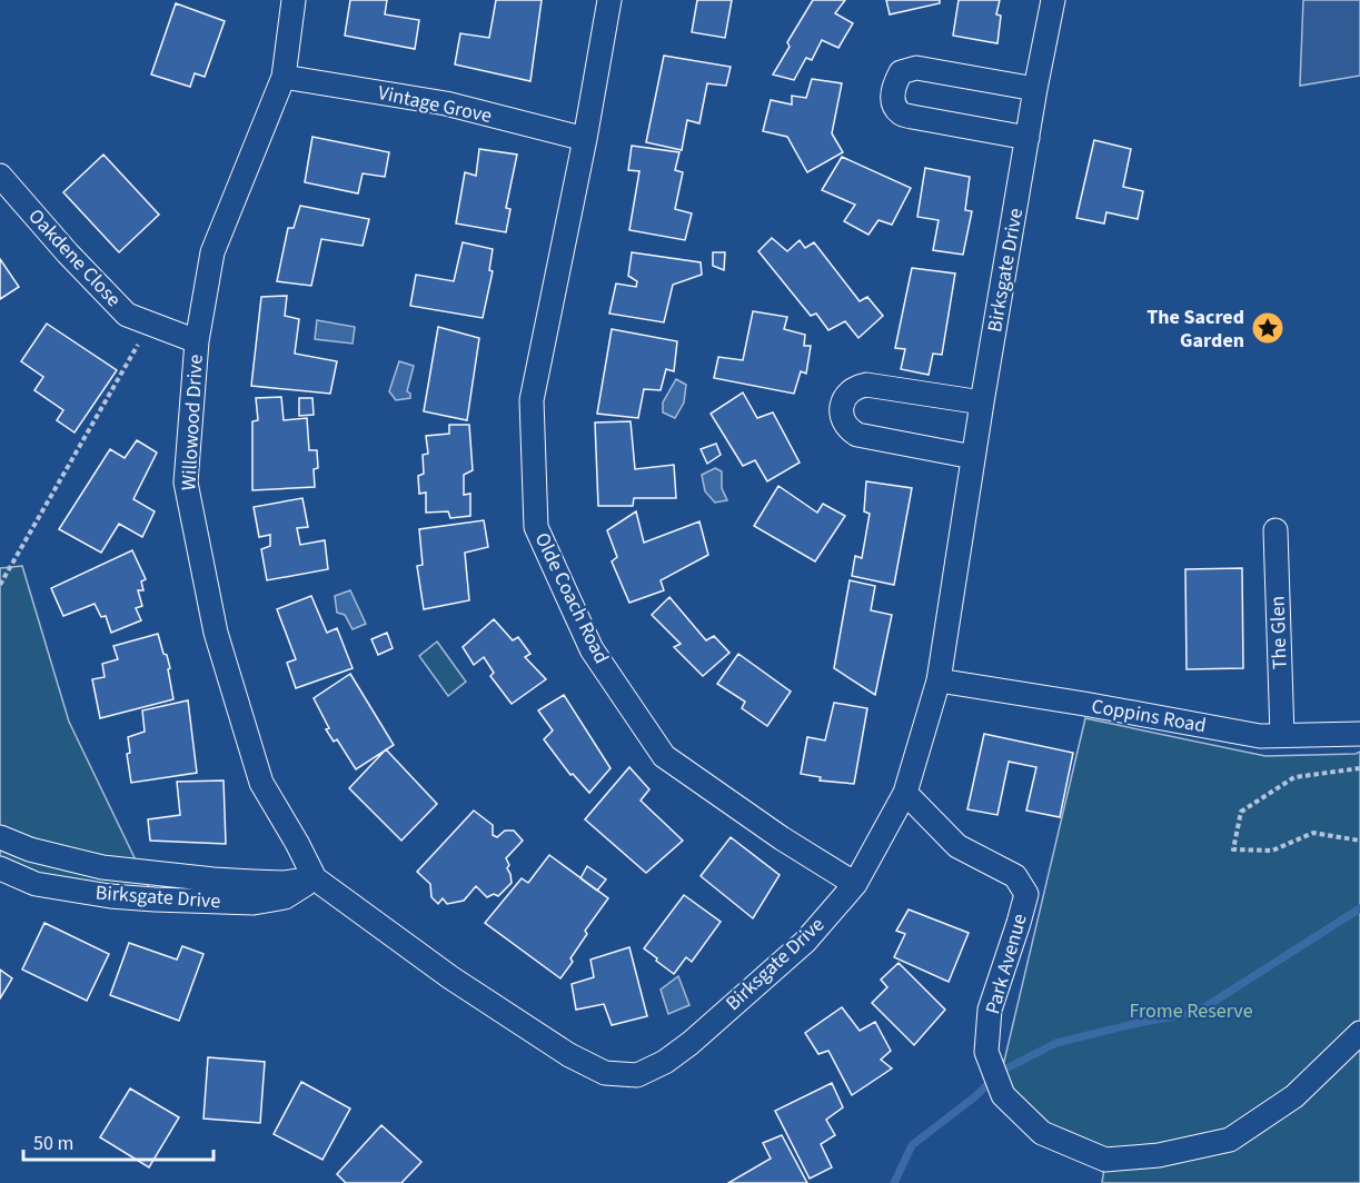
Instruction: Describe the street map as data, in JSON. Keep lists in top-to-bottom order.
{
  "streets": {
    "street": [
      "Vintage Grove",
      "Oakdene Close",
      "Birksgate Drive",
      "Willowood Drive",
      "Olde Coach Road",
      "The Glen",
      "Coppins Road",
      "Park Avenue"
    ]
  },
  "crossings": [
    ["Vintage Grove", "Willowood Drive"],
    ["Vintage Grove", "Olde Coach Road"],
    ["Oakdene Close", "Willowood Drive"],
    ["Birksgate Drive", "Willowood Drive"],
    ["Birksgate Drive", "Olde Coach Road"],
    ["Birksgate Drive", "Coppins Road"],
    ["Birksgate Drive", "Park Avenue"],
    ["The Glen", "Coppins Road"]
  ],
  "parks": ["Frome Reserve"],
  "places": {
    "place": ["The Sacred Garden"]
  },
  "scale_bar": "50 m"
}
